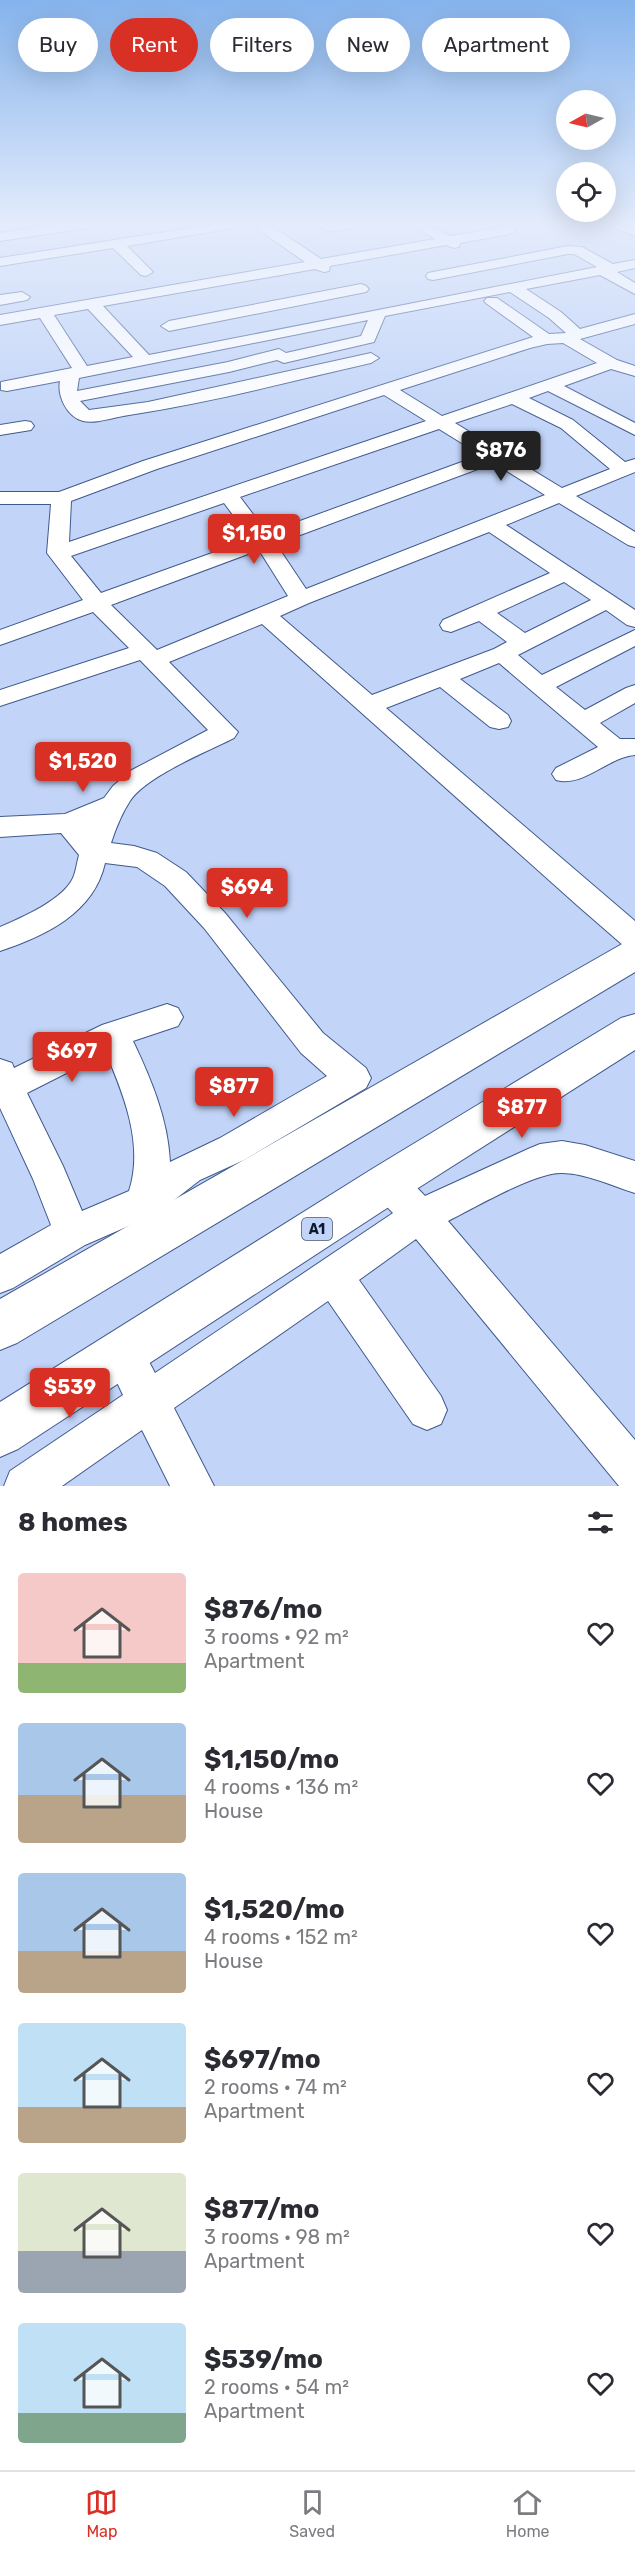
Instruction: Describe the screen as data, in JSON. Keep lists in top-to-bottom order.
{
  "streets": {
    "main road": ["A1"]
  },
  "north": "left",
  "page": {
    "chip": [
      "Buy",
      "Rent",
      "Filters",
      "New",
      "Apartment"
    ],
    "price": [
      "$876",
      "$1,150",
      "$1,520",
      "$694",
      "$697",
      "$877",
      "$877",
      "$539"
    ],
    "heading": "8 homes",
    "list": [
      {
        "name": "$876/mo",
        "note": "3 rooms · 92 m² · Apartment"
      },
      {
        "name": "$1,150/mo",
        "note": "4 rooms · 136 m² · House"
      },
      {
        "name": "$1,520/mo",
        "note": "4 rooms · 152 m² · House"
      },
      {
        "name": "$697/mo",
        "note": "2 rooms · 74 m² · Apartment"
      },
      {
        "name": "$877/mo",
        "note": "3 rooms · 98 m² · Apartment"
      },
      {
        "name": "$539/mo",
        "note": "2 rooms · 54 m² · Apartment"
      }
    ],
    "tabs": ["Map", "Saved", "Home"]
  }
}
